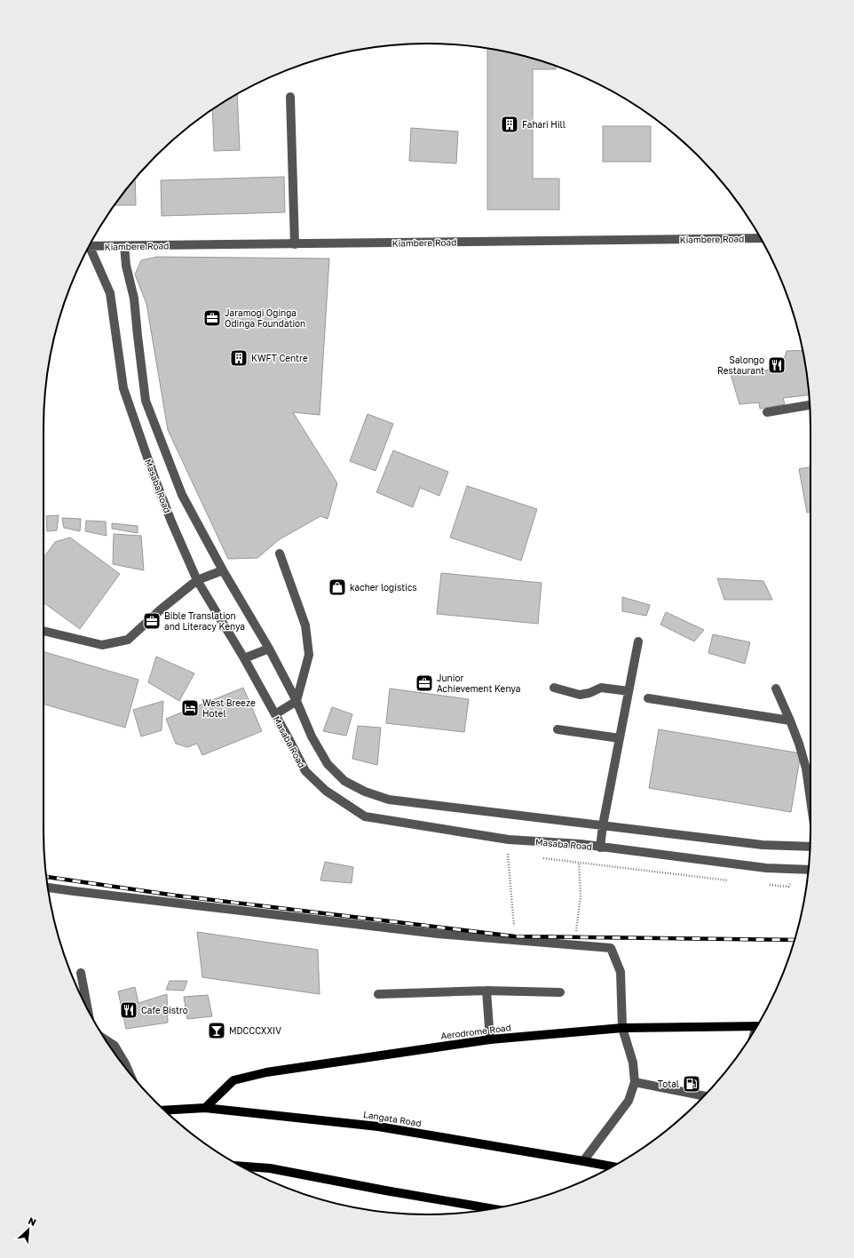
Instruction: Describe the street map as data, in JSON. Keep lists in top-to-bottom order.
{
  "streets": {
    "main road": ["Aerodrome Road", "Langata Road"],
    "street": ["Kiambere Road", "Masaba Road"]
  },
  "crossings": [
    ["Aerodrome Road", "Langata Road"]
  ],
  "places": {
    "building": ["Fahari Hill", "KWFT Centre"],
    "office": ["Jaramogi Oginga Odinga Foundation", "Bible Translation and Literacy Kenya", "Junior Achievement Kenya"],
    "restaurant": ["Salongo Restaurant", "Cafe Bistro"],
    "shop": ["kacher logistics"],
    "hotel": ["West Breeze Hotel"],
    "bar": ["MDCCCXXIV"],
    "fuel station": ["Total"]
  },
  "north": "top right"
}
